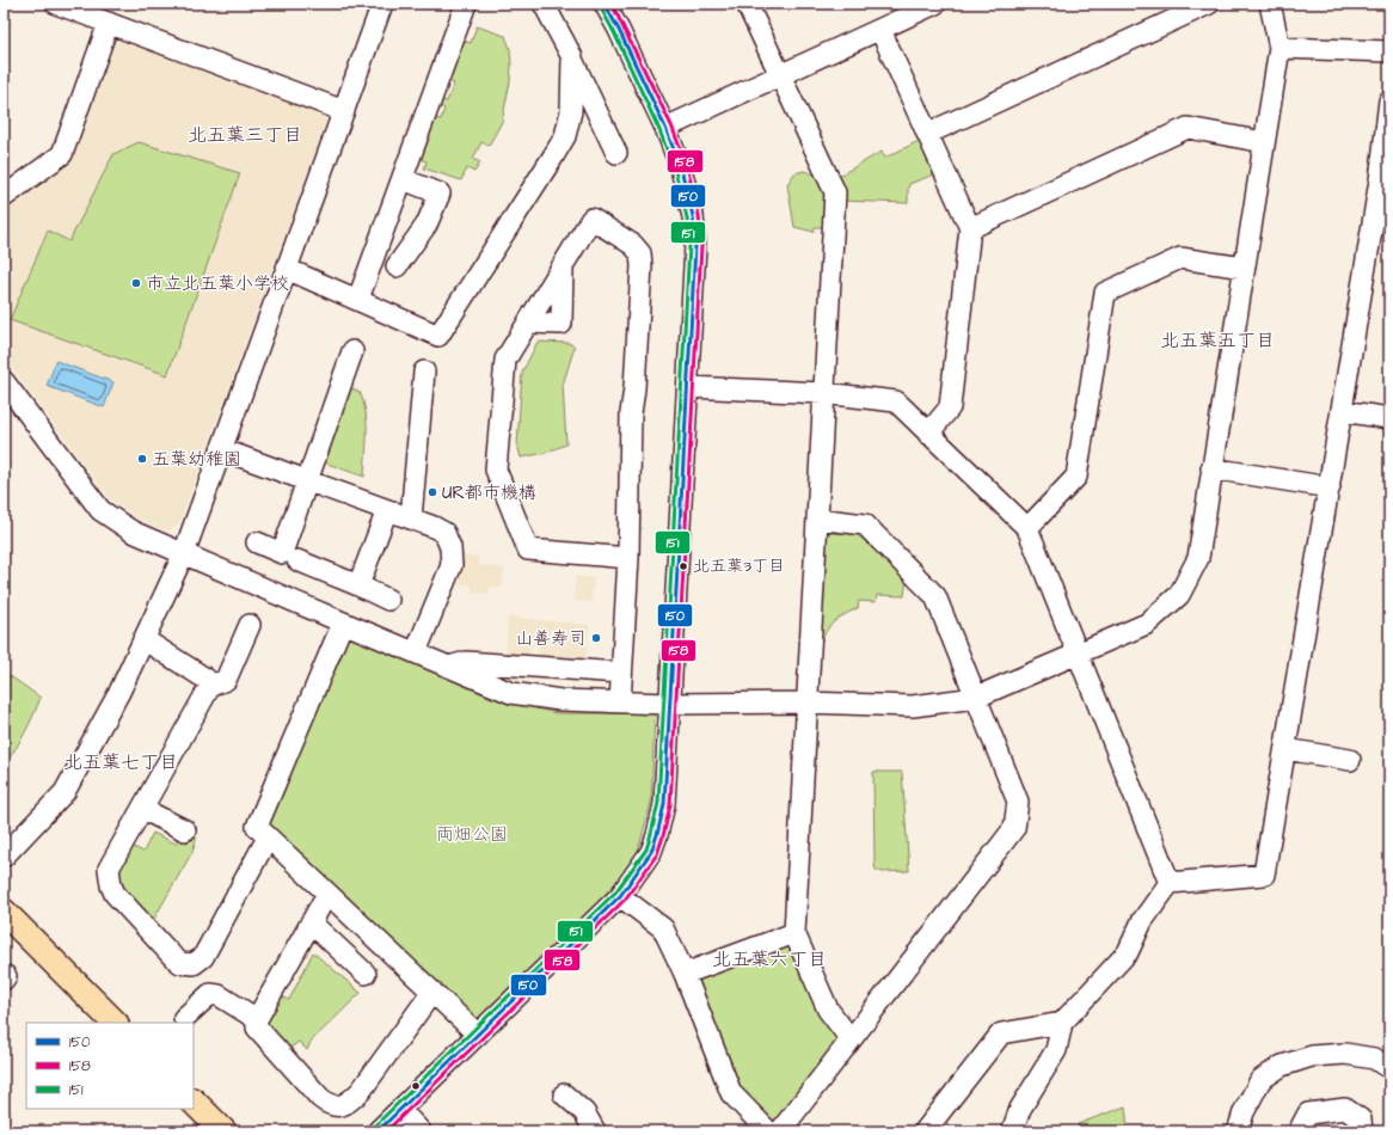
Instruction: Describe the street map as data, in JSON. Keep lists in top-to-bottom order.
{
  "districts": [
    "北五葉三丁目",
    "北五葉五丁目",
    "北五葉七丁目",
    "北五葉六丁目"
  ],
  "parks": ["両畑公園"],
  "places": [
    "市立北五葉小学校",
    "五葉幼稚園",
    "UR都市機構",
    "北五葉3丁目",
    "山善寿司"
  ],
  "lines": ["transit line 150", "transit line 158", "transit line 151"],
  "legend": ["150", "158", "151"]
}
